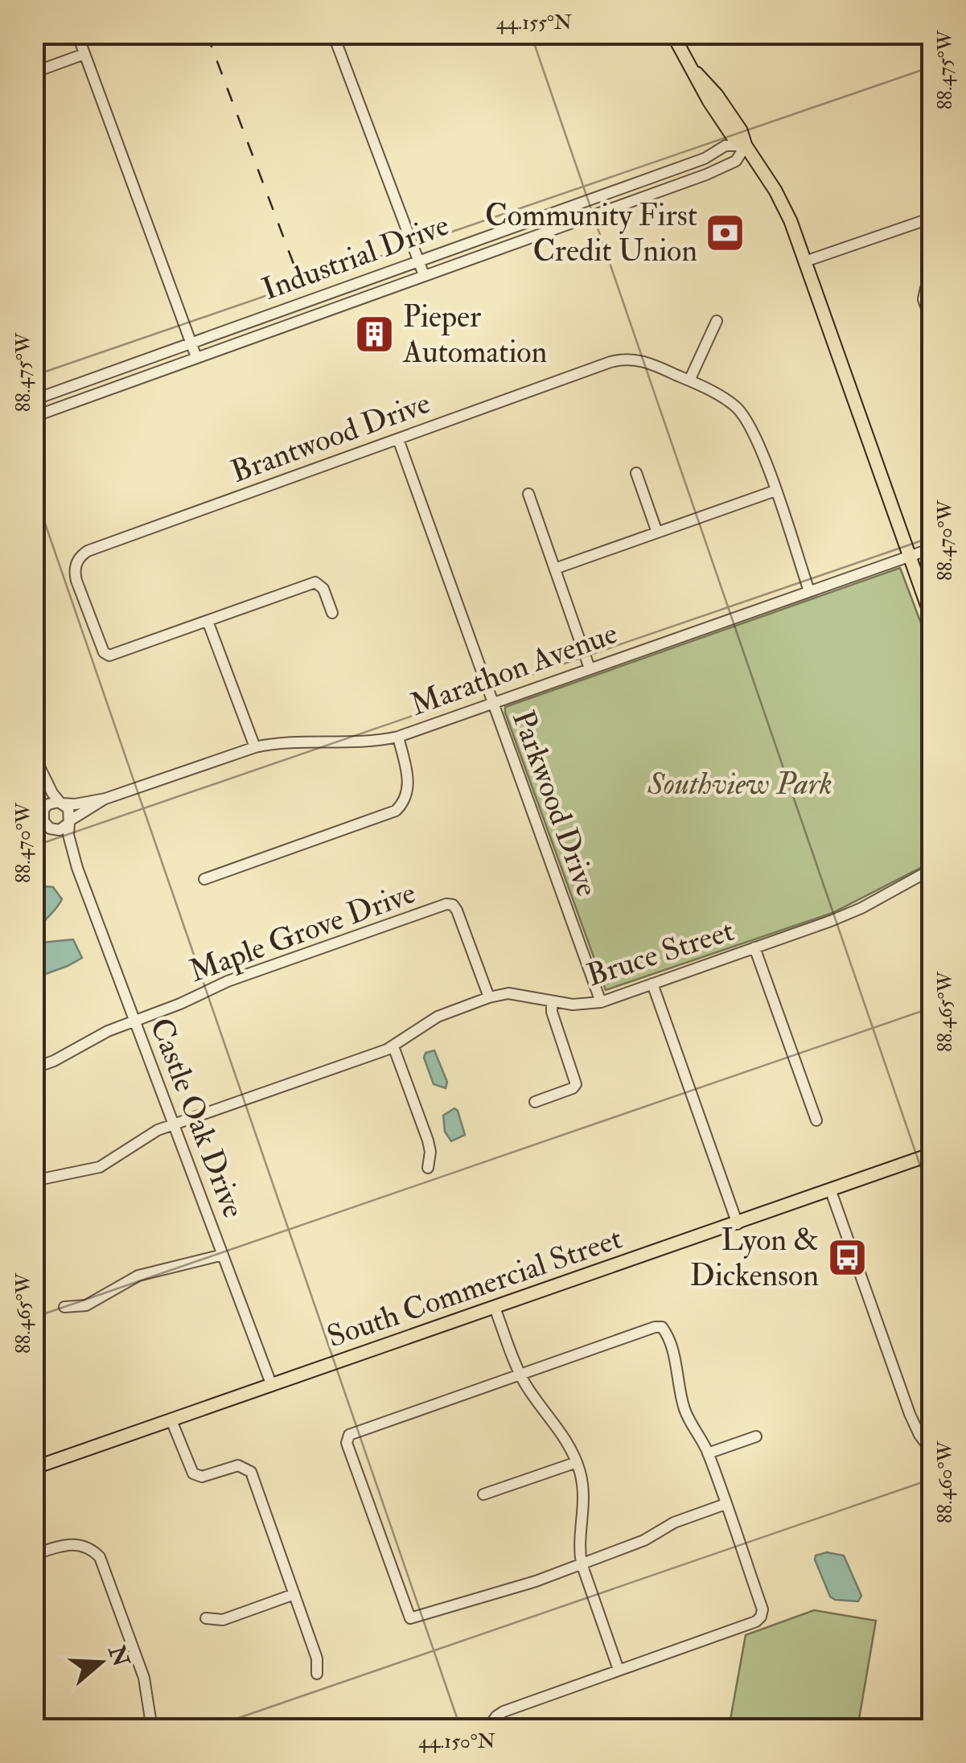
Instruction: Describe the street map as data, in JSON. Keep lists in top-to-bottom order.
{
  "streets": {
    "main road": ["South Commercial Street"],
    "street": [
      "Industrial Drive",
      "Brantwood Drive",
      "Marathon Avenue",
      "Parkwood Drive",
      "Maple Grove Drive",
      "Bruce Street",
      "Castle Oak Drive"
    ]
  },
  "crossings": [
    ["Brantwood Drive", "Marathon Avenue"],
    ["Brantwood Drive", "Parkwood Drive"],
    ["Marathon Avenue", "Parkwood Drive"],
    ["Marathon Avenue", "Castle Oak Drive"],
    ["Parkwood Drive", "Bruce Street"],
    ["Maple Grove Drive", "Bruce Street"],
    ["Maple Grove Drive", "Castle Oak Drive"],
    ["Bruce Street", "Castle Oak Drive"],
    ["Castle Oak Drive", "South Commercial Street"]
  ],
  "parks": ["Southview Park"],
  "places": {
    "bank": ["Community First Credit Union"],
    "building": ["Pieper Automation"],
    "bus stop": ["Lyon & Dickenson"]
  },
  "north": "right",
  "coordinates": [
    "44.155°N",
    "88.475°W",
    "88.470°W",
    "88.465°W",
    "88.460°W",
    "44.150°N"
  ]
}
